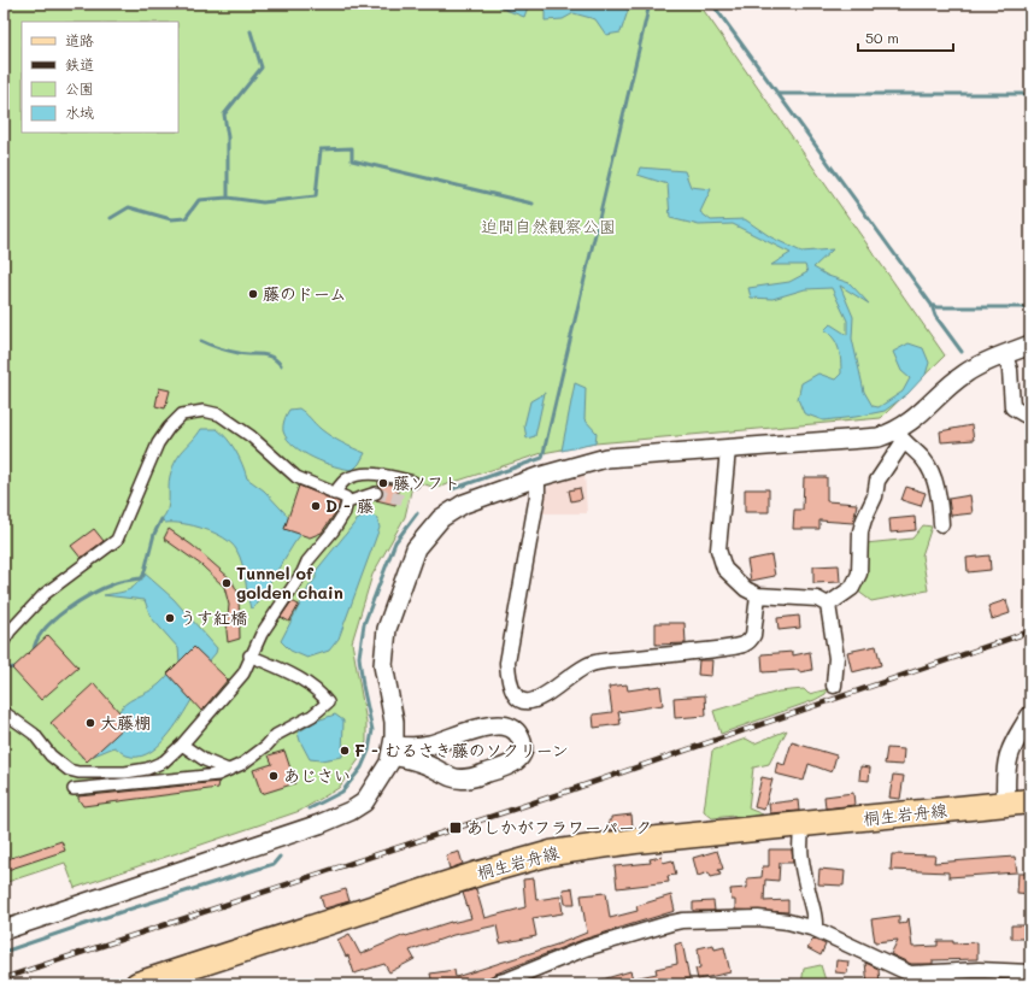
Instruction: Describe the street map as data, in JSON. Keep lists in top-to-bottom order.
{
  "streets": {
    "main road": ["桐生岩舟線"]
  },
  "parks": ["迫間自然観察公園"],
  "places": {
    "other": [
      "藤のドーム",
      "藤ソフト",
      "D - 藤",
      "Tunnel of golden chain",
      "うす紅橋",
      "大藤棚",
      "F - むるさき藤のソクリーン",
      "あじさい"
    ],
    "transit": ["あしかがフラワーパーク"]
  },
  "legend": [
    "道路",
    "鉄道",
    "公園",
    "水域"
  ],
  "scale_bar": "50 m"
}
